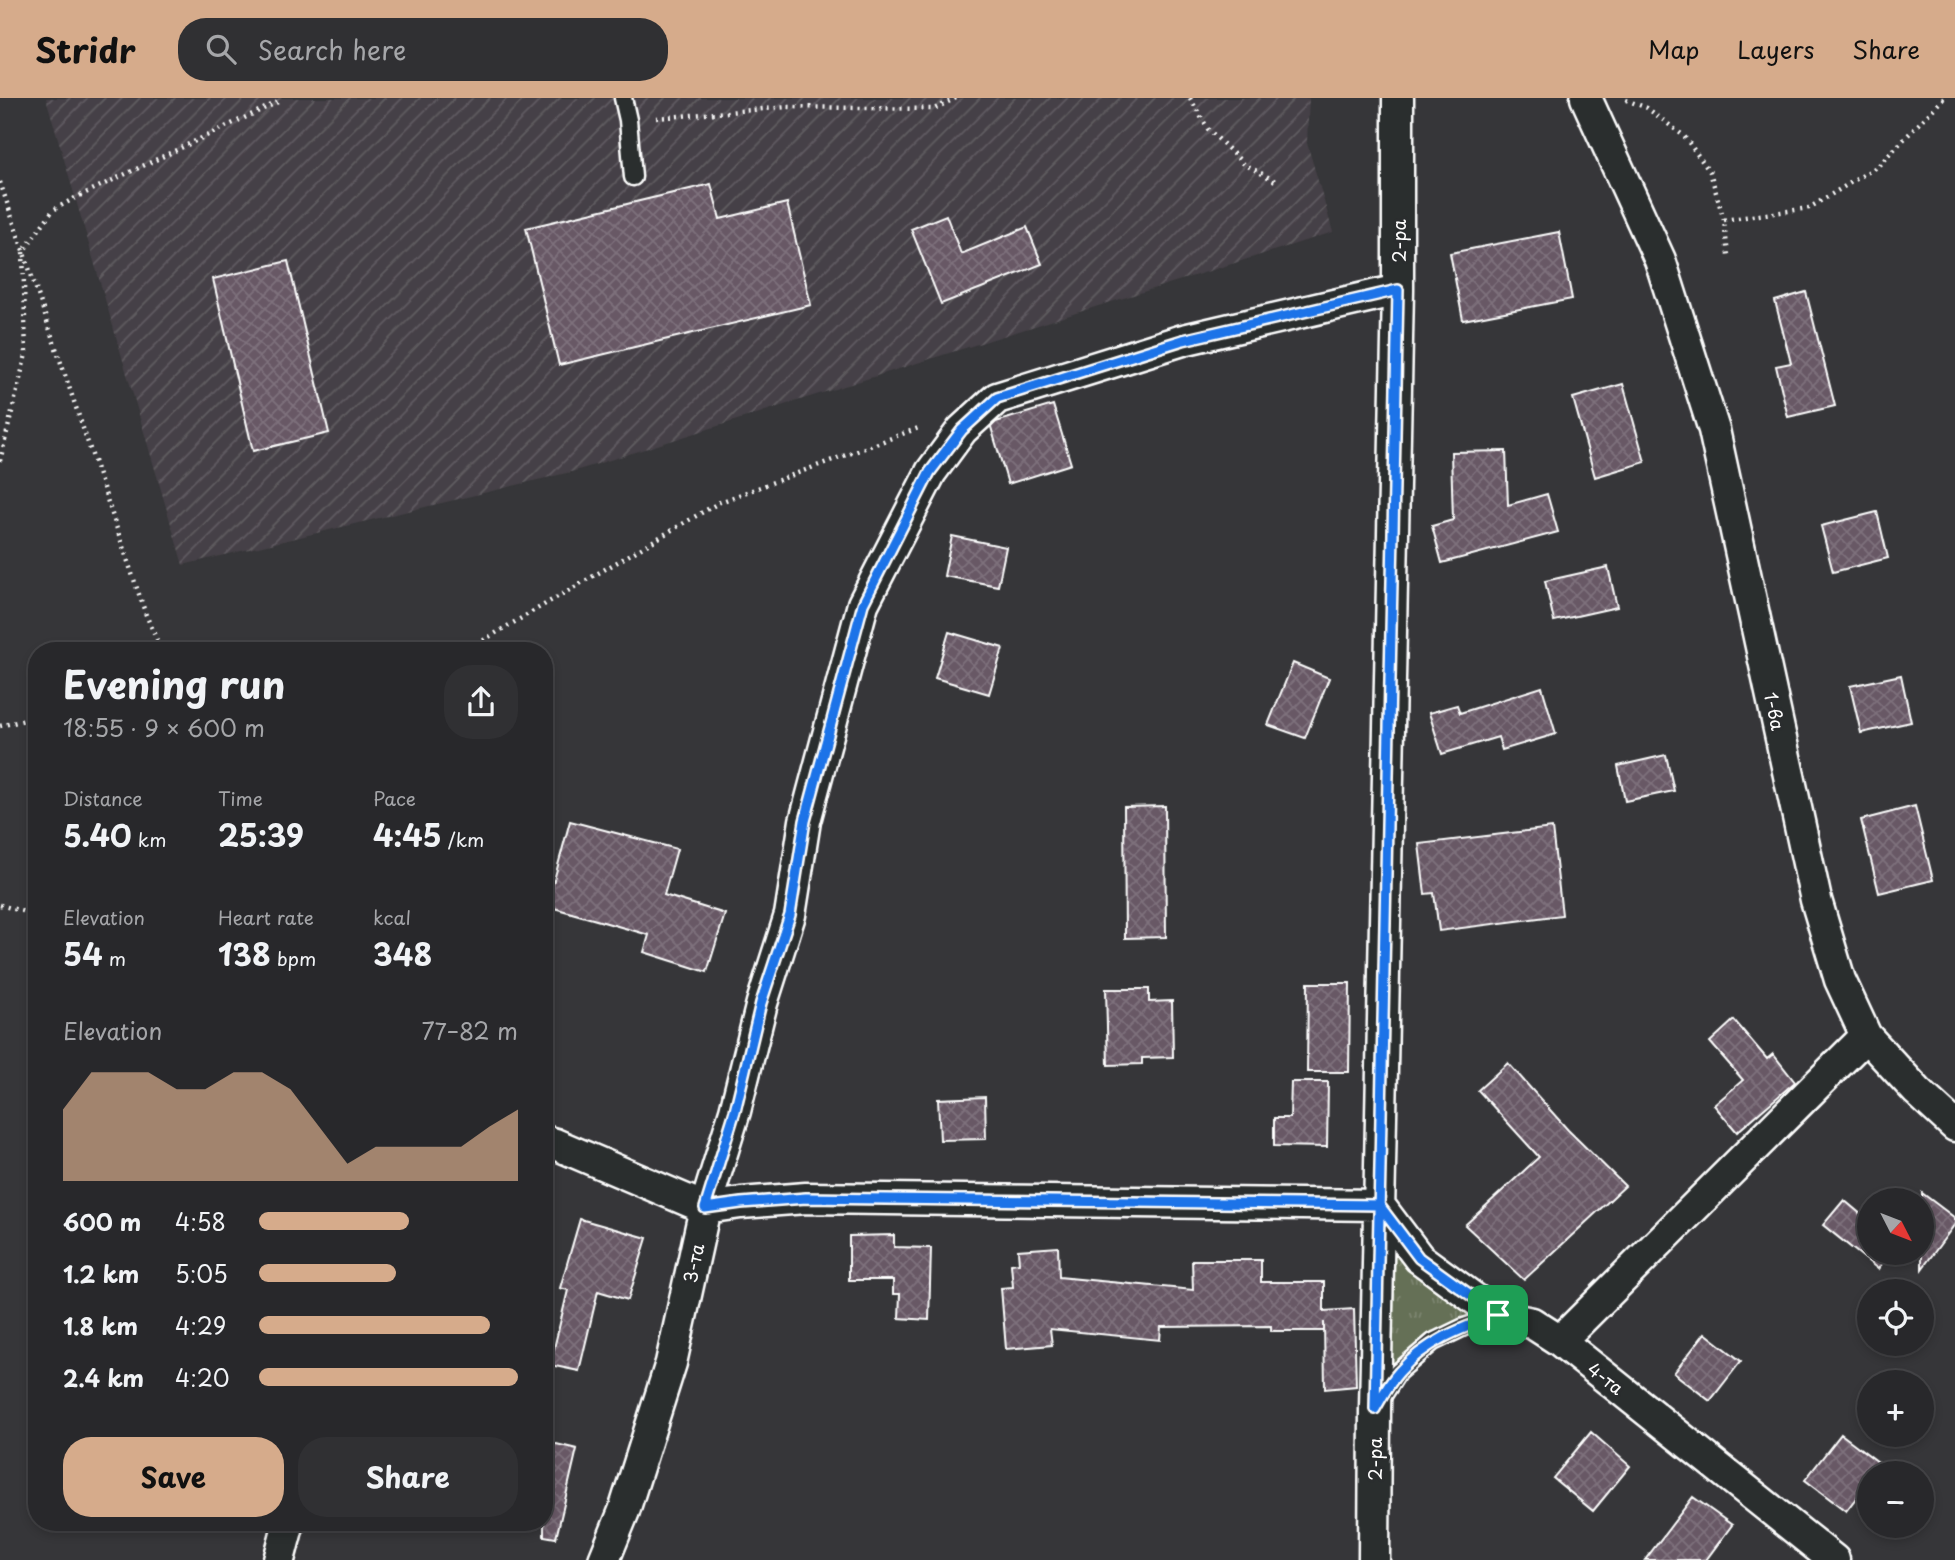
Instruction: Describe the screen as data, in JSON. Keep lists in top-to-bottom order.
{
  "streets": {
    "street": [
      "2-ра",
      "1-ва",
      "3-та",
      "4-та"
    ]
  },
  "crossings": [
    ["2-ра", "3-та"],
    ["2-ра", "4-та"]
  ],
  "north": "bottom right",
  "page": {
    "header": "Stridr",
    "search": "Search here",
    "nav": ["Map", "Layers", "Share"],
    "heading": ["Evening run", "18:55 · 9 × 600 m"],
    "stats": [
      ["Distance", "5.40 km"],
      ["Time", "25:39"],
      ["Pace", "4:45 /km"],
      ["Elevation", "54 m"],
      ["Heart rate", "138 bpm"],
      ["kcal", "348"]
    ],
    "chart": ["Elevation", "77–82 m"],
    "map_buttons": ["+", "−"],
    "list": [
      {
        "name": "600 m",
        "note": "4:58"
      },
      {
        "name": "1.2 km",
        "note": "5:05"
      },
      {
        "name": "1.8 km",
        "note": "4:29"
      },
      {
        "name": "2.4 km",
        "note": "4:20"
      }
    ],
    "buttons": ["Save", "Share"]
  }
}
